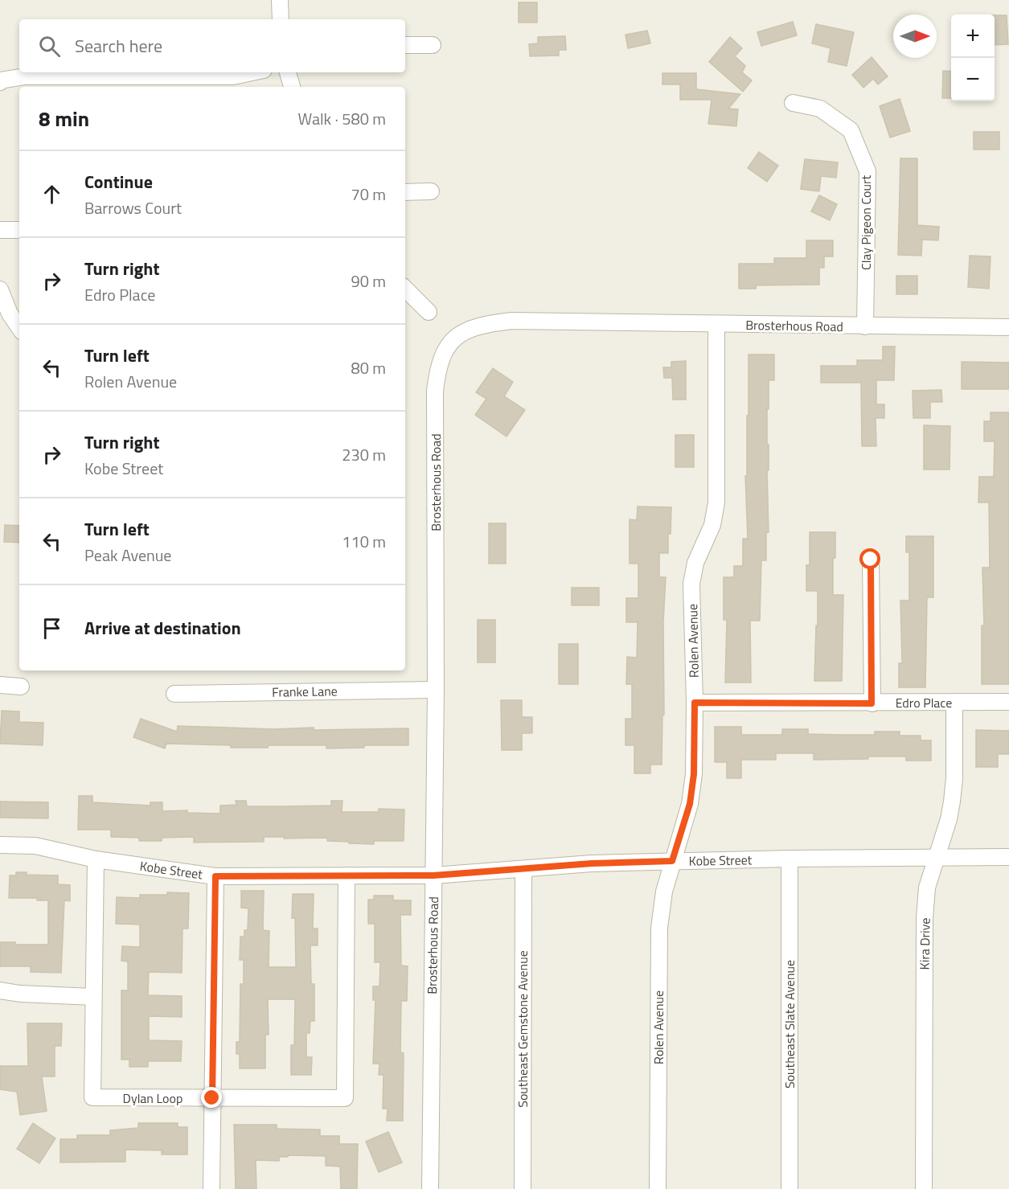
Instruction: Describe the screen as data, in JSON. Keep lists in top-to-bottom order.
{
  "streets": {
    "street": [
      "Clay Pigeon Court",
      "Brosterhous Road",
      "Rolen Avenue",
      "Franke Lane",
      "Edro Place",
      "Kobe Street",
      "Kira Drive",
      "Southeast Slate Avenue",
      "Southeast Gemstone Avenue",
      "Dylan Loop"
    ]
  },
  "crossings": [
    ["Clay Pigeon Court", "Brosterhous Road"],
    ["Brosterhous Road", "Rolen Avenue"],
    ["Brosterhous Road", "Franke Lane"],
    ["Brosterhous Road", "Kobe Street"],
    ["Rolen Avenue", "Edro Place"],
    ["Rolen Avenue", "Kobe Street"],
    ["Edro Place", "Kira Drive"],
    ["Kobe Street", "Kira Drive"],
    ["Kobe Street", "Southeast Slate Avenue"],
    ["Kobe Street", "Southeast Gemstone Avenue"],
    ["Kobe Street", "Dylan Loop"]
  ],
  "north": "right",
  "page": {
    "map_buttons": ["+", "−"],
    "search": "Search here",
    "heading": ["8 min", "Walk · 580 m"],
    "list": [
      ["Continue", "Barrows Court", "70 m"],
      ["Turn right", "Edro Place", "90 m"],
      ["Turn left", "Rolen Avenue", "80 m"],
      ["Turn right", "Kobe Street", "230 m"],
      ["Turn left", "Peak Avenue", "110 m"],
      "Arrive at destination"
    ]
  }
}
